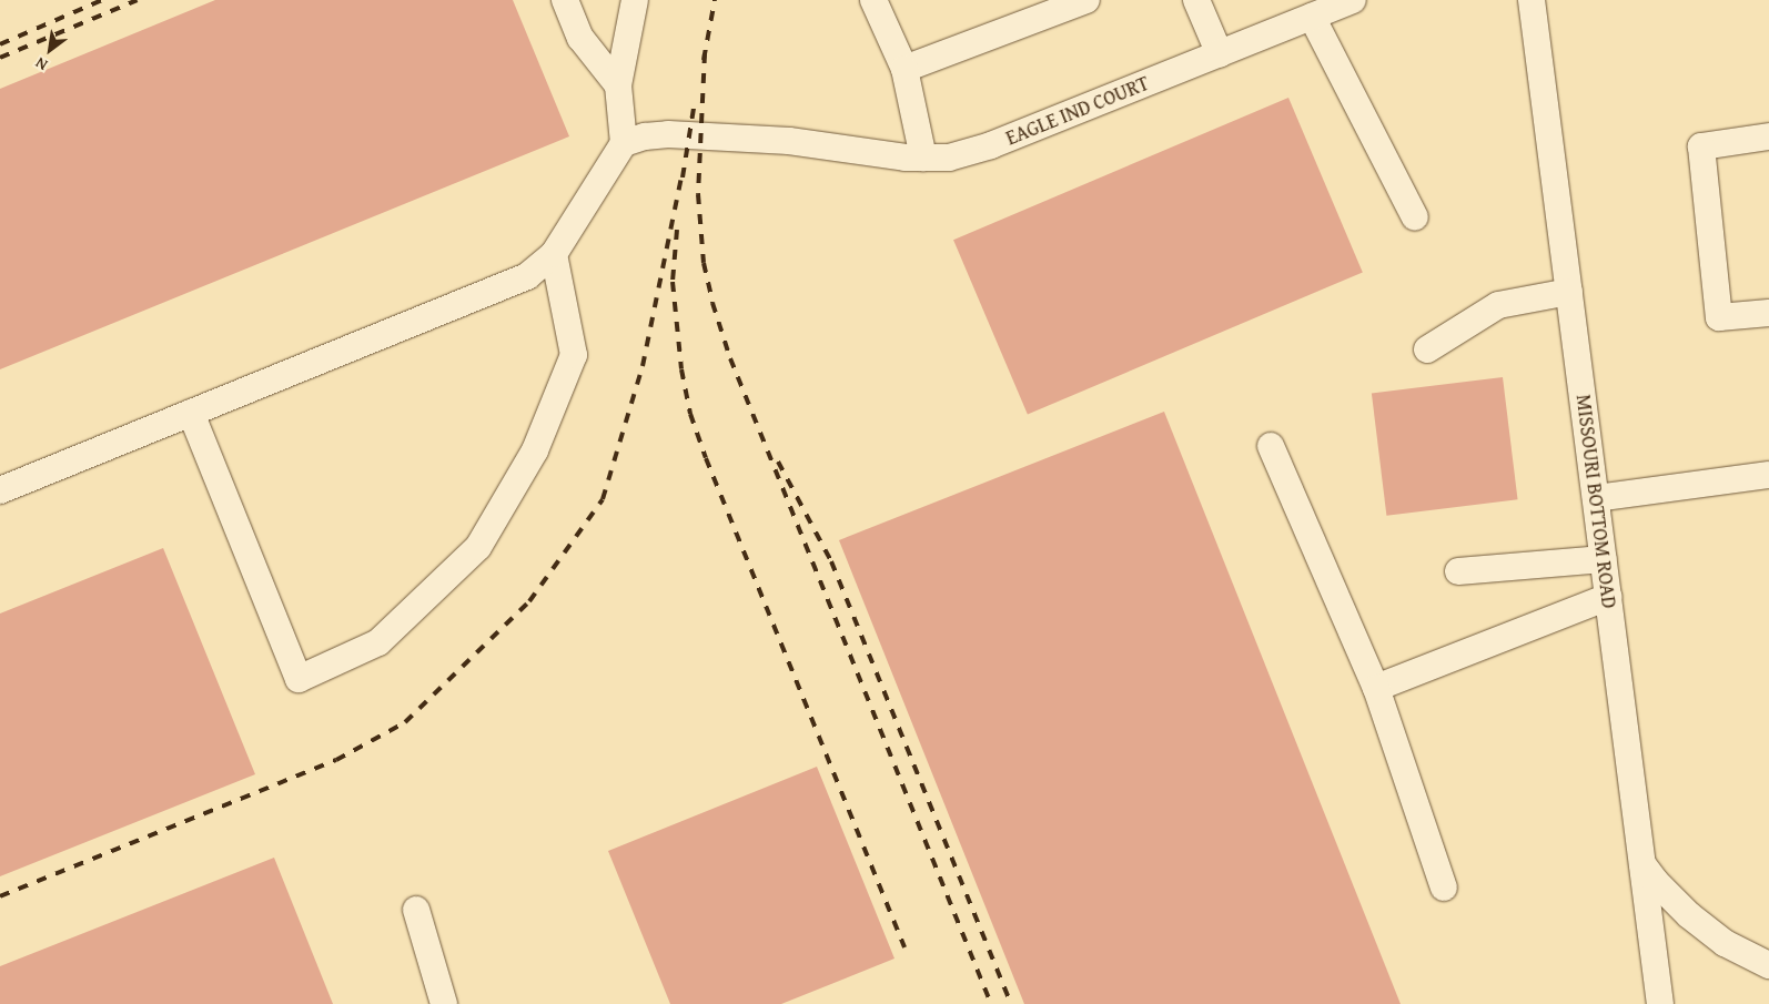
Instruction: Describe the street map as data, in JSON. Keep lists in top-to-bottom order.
{
  "streets": {
    "street": ["EAGLE IND COURT", "MISSOURI BOTTOM ROAD"]
  },
  "north": "bottom left"
}
